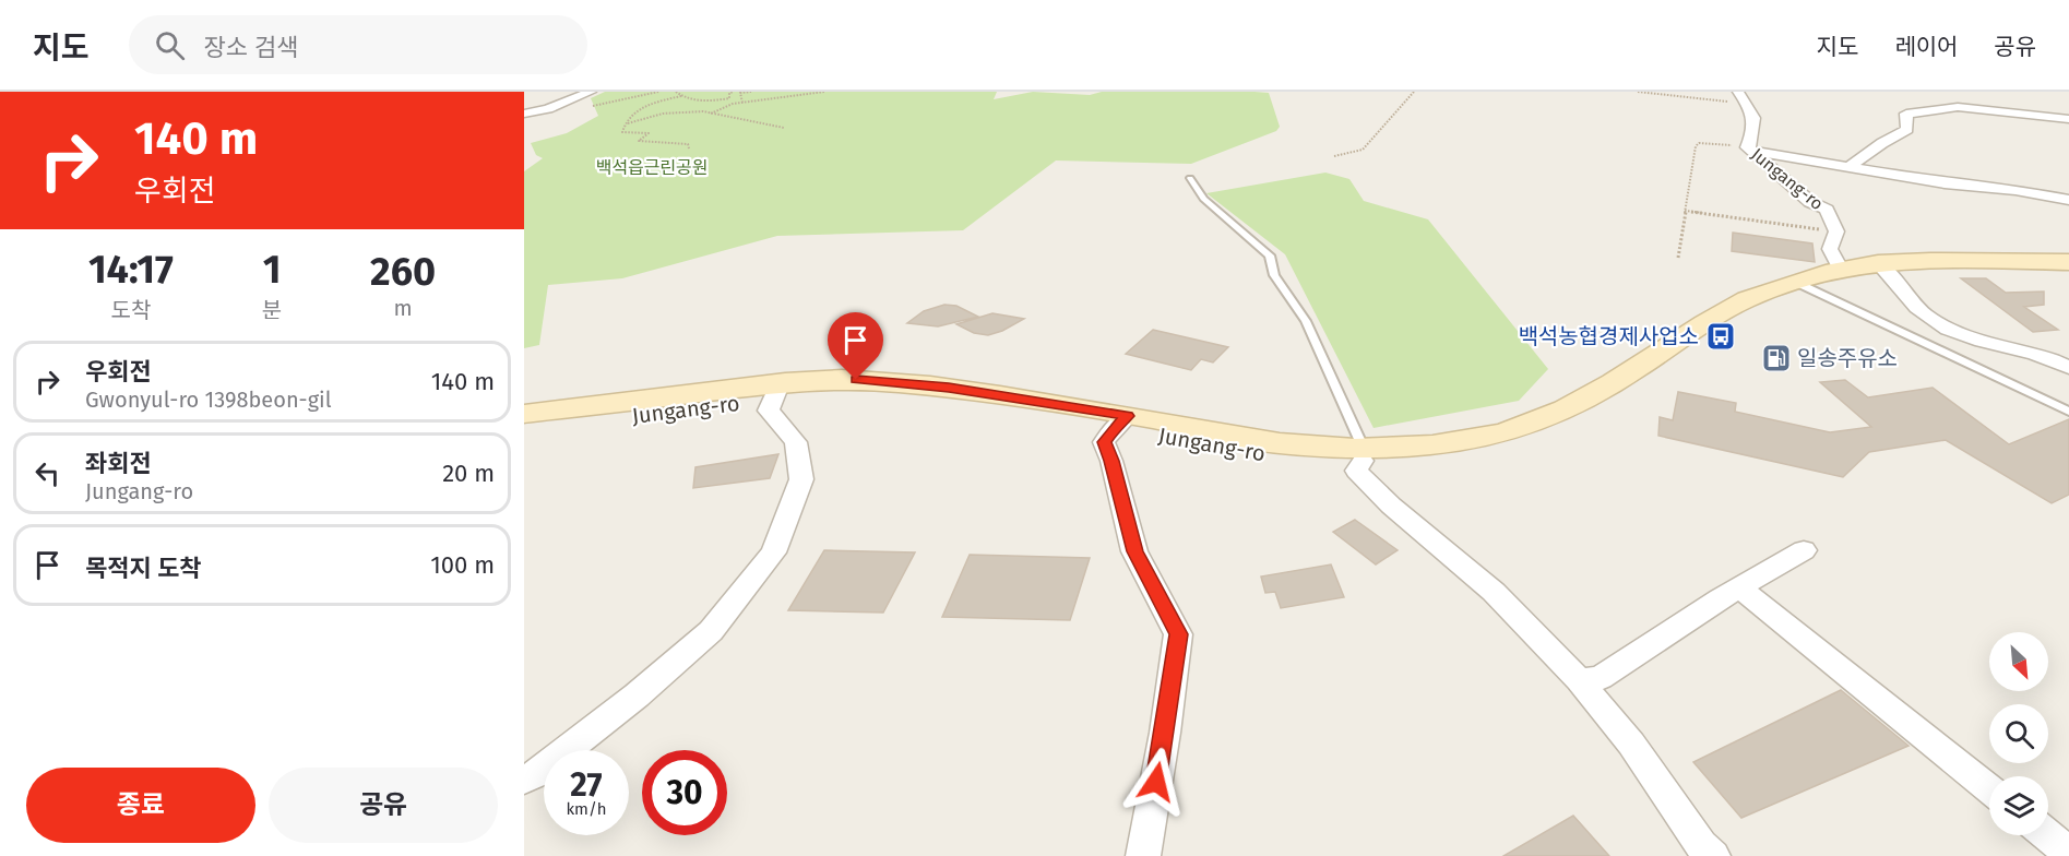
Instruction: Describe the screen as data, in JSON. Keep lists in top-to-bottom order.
{
  "streets": {
    "main road": ["Jungang-ro"]
  },
  "parks": ["백석읍근린공원"],
  "places": {
    "bus stop": ["백석농협경제사업소"],
    "fuel station": ["일송주유소"]
  },
  "north": "bottom right",
  "page": {
    "header": "지도",
    "search": "장소 검색",
    "nav": ["지도", "레이어", "공유"],
    "turn": ["140 m", "우회전"],
    "eta": [
      "14:17",
      "도착",
      "1",
      "분",
      "260",
      "m"
    ],
    "list": [
      {
        "name": "우회전",
        "note": "Gwonyul-ro 1398beon-gil",
        "value": "140 m"
      },
      {
        "name": "좌회전",
        "note": "Jungang-ro",
        "value": "20 m"
      },
      {
        "name": "목적지 도착",
        "value": "100 m"
      }
    ],
    "speed": "27 km/h",
    "limit": "30",
    "buttons": ["종료", "공유"]
  }
}
